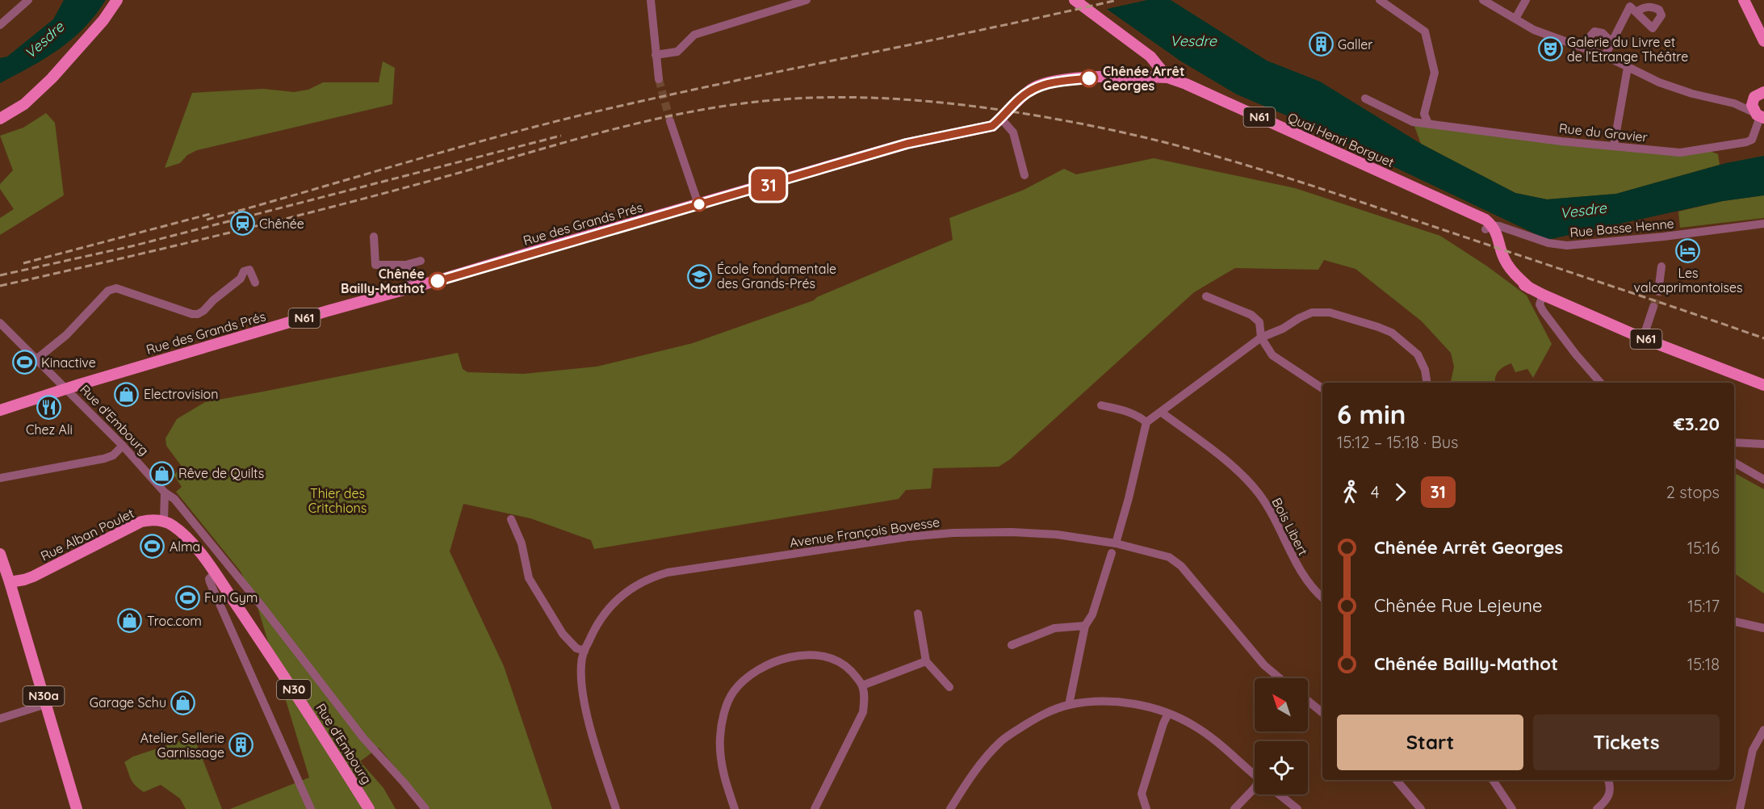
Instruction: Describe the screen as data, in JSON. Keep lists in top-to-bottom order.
{
  "streets": {
    "main road": [
      "N61",
      "Quai Henri Borguet",
      "Rue des Grands Prés",
      "Rue d'Embourg",
      "Rue Alban Poulet",
      "N30",
      "N30a"
    ],
    "street": [
      "Rue du Gravier",
      "Rue Basse Henne",
      "Bois Libert",
      "Avenue François Bovesse"
    ]
  },
  "crossings": [
    ["N61", "Quai Henri Borguet"],
    ["N61", "Rue Basse Henne"],
    ["Quai Henri Borguet", "Rue des Grands Prés"],
    ["Quai Henri Borguet", "Rue Basse Henne"],
    ["Rue des Grands Prés", "Rue d'Embourg"],
    ["Rue d'Embourg", "N30"],
    ["Rue Alban Poulet", "N30"],
    ["Rue Alban Poulet", "N30a"]
  ],
  "water": ["Vesdre"],
  "parks": ["Thier des Critchions"],
  "places": {
    "building": ["Galler", "Atelier Sellerie Garnissage"],
    "theatre": ["Galerie du Livre et de l’Etrange Théâtre"],
    "other": ["Chênée Arrêt Georges", "Chênée Bailly-Mathot"],
    "station": ["Chênée"],
    "hotel": ["Les valcaprimontoises"],
    "school or university": ["École fondamentale des Grands-Prés"],
    "sports": ["Kinactive", "Alma", "Fun Gym"],
    "shop": [
      "Electrovision",
      "Rêve de Quilts",
      "Troc.com",
      "Garage Schu"
    ],
    "restaurant": ["Chez Ali"]
  },
  "lines": ["bus line 31"],
  "north": "top left",
  "page": {
    "on_map": "31",
    "heading": ["6 min", "15:12 – 15:18 · Bus", "€3.20"],
    "legs": ["4", "31", "2 stops"],
    "list": [
      {
        "name": "Chênée Arrêt Georges",
        "value": "15:16"
      },
      {
        "name": "Chênée Rue Lejeune",
        "value": "15:17"
      },
      {
        "name": "Chênée Bailly-Mathot",
        "value": "15:18"
      }
    ],
    "buttons": ["Start", "Tickets"]
  }
}
